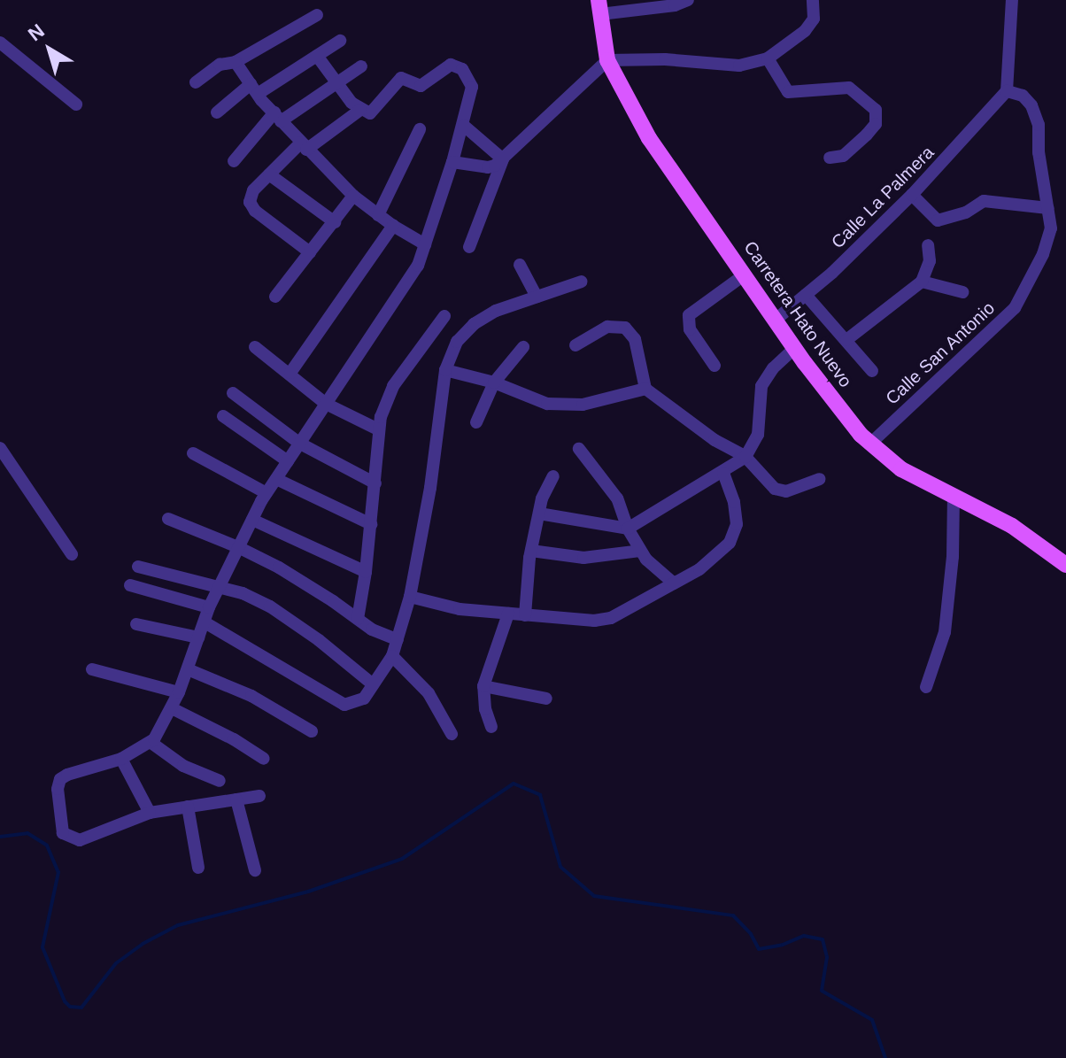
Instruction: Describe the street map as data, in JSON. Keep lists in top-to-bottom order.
{
  "streets": {
    "main road": ["Carretera Hato Nuevo"],
    "street": ["Calle La Palmera", "Calle San Antonio"]
  },
  "crossings": [
    ["Calle La Palmera", "Carretera Hato Nuevo"],
    ["Calle La Palmera", "Calle San Antonio"],
    ["Carretera Hato Nuevo", "Calle San Antonio"]
  ],
  "north": "top left"
}
